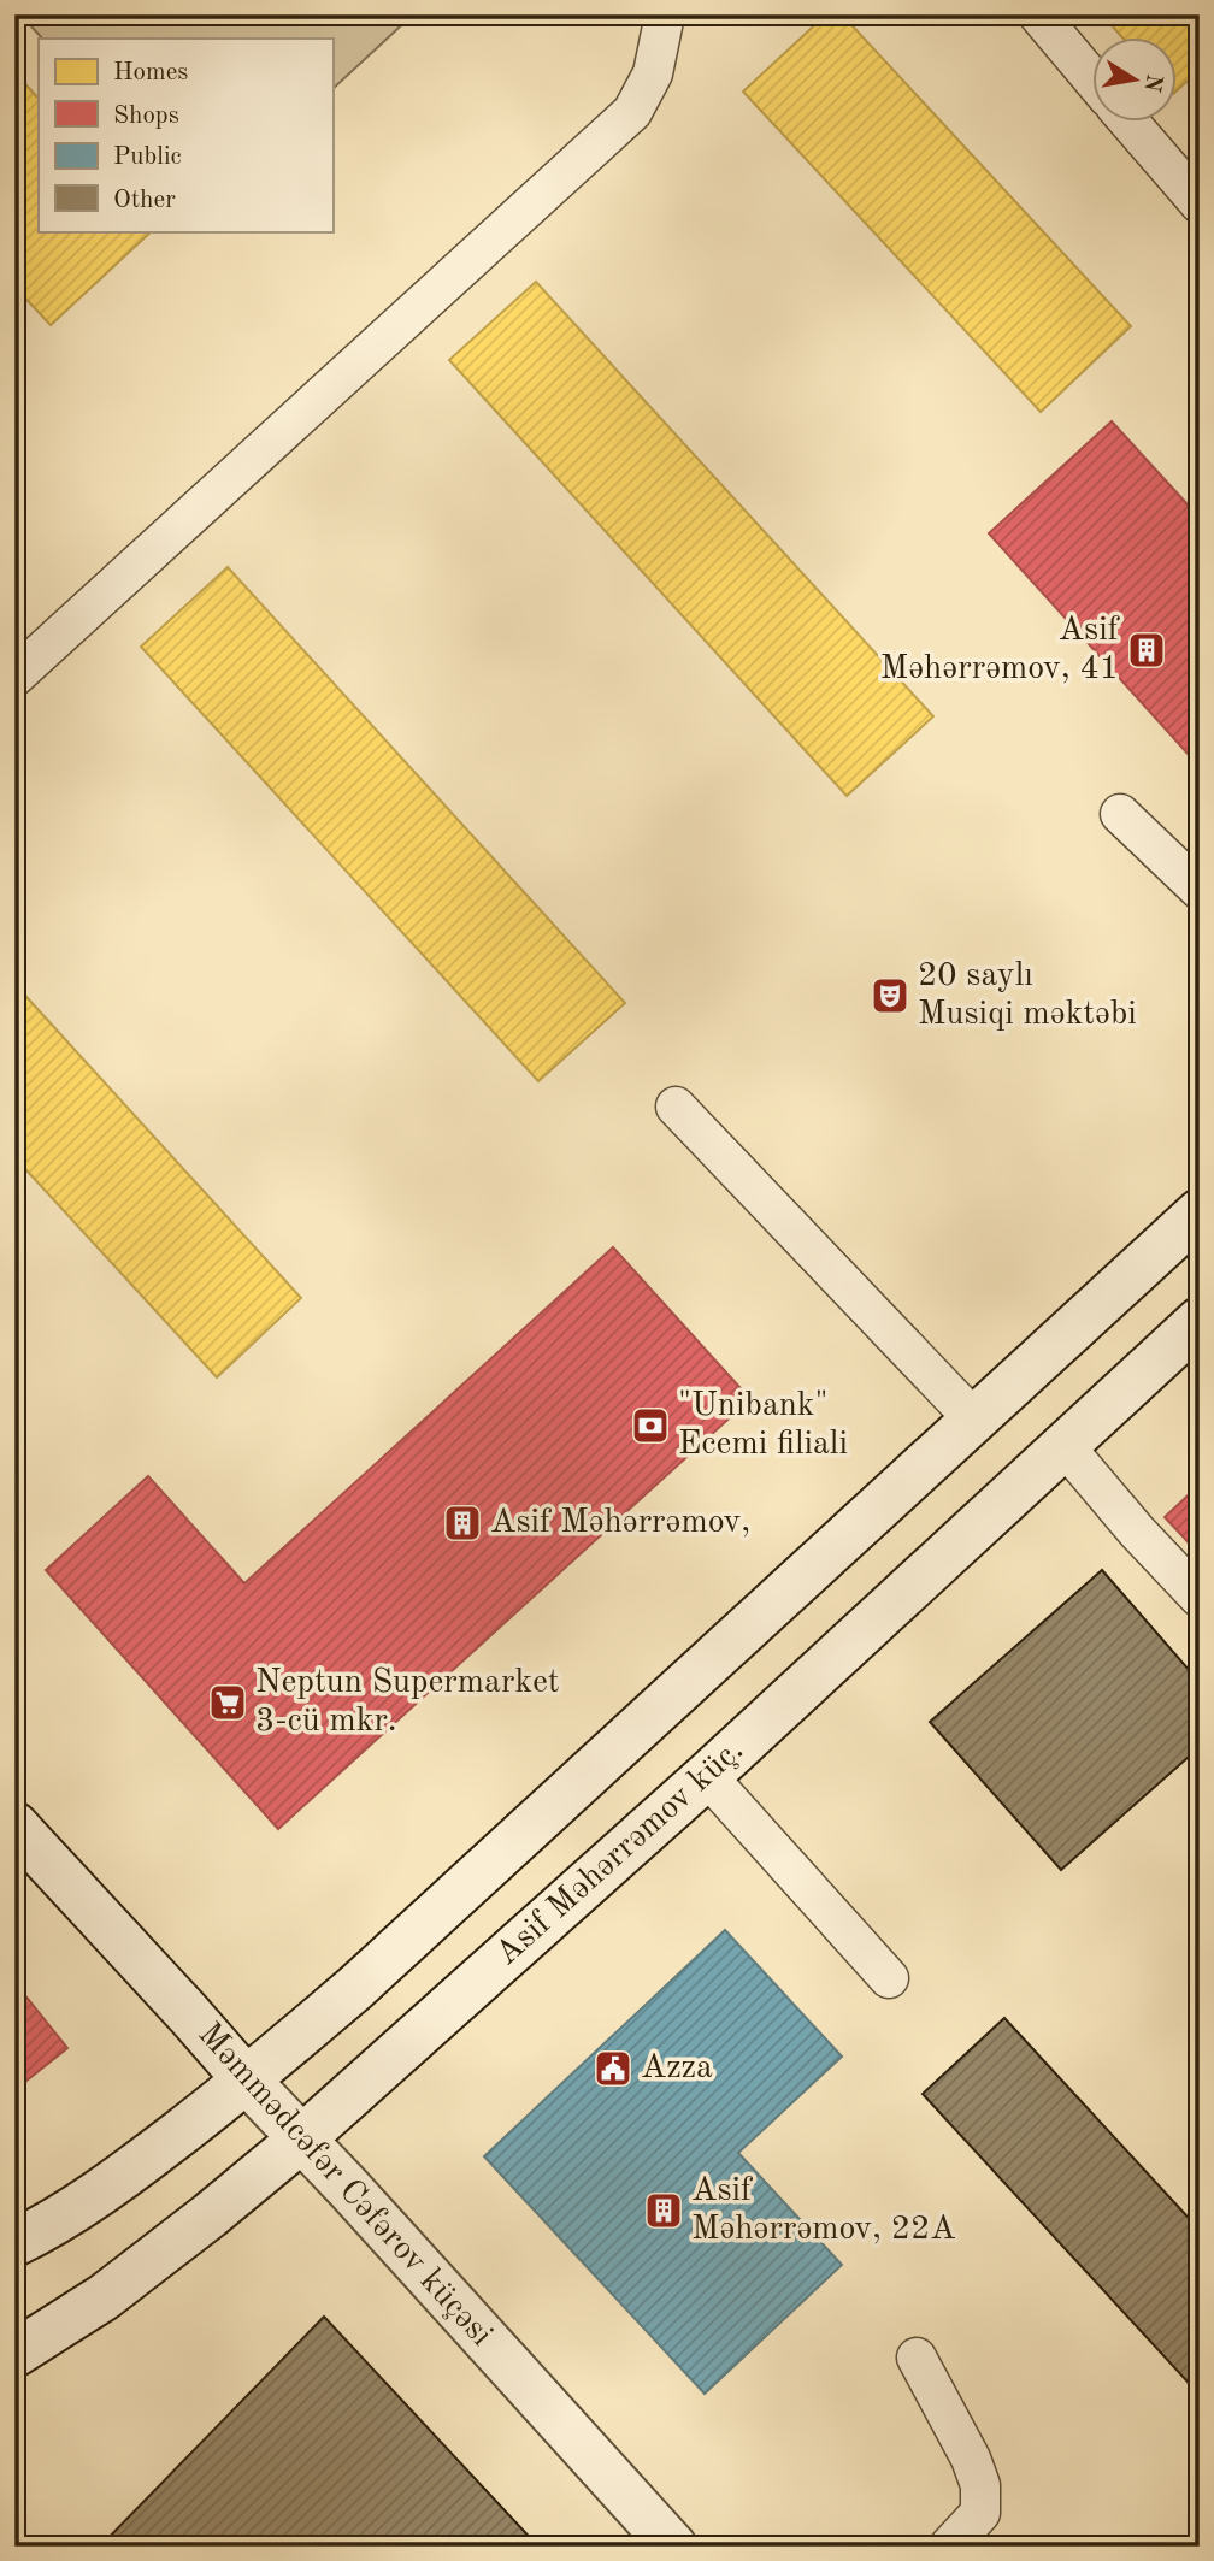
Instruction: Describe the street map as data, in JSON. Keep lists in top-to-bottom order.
{
  "streets": {
    "main road": ["Asif Məhərrəmov küç.", "Məmmədcəfər Cəfərov küçəsi"]
  },
  "crossings": [
    ["Asif Məhərrəmov küç.", "Məmmədcəfər Cəfərov küçəsi"]
  ],
  "places": {
    "building": ["Asif Məhərrəmov, 41", "Asif Məhərrəmov,", "Asif Məhərrəmov, 22A"],
    "theatre": ["20 saylı Musiqi məktəbi"],
    "bank": ["\"Unibank\" Ecemi filiali"],
    "supermarket": ["Neptun Supermarket 3-cü mkr."],
    "public building": ["Azza"]
  },
  "legend": [
    "Homes",
    "Shops",
    "Public",
    "Other"
  ],
  "north": "right"
}
